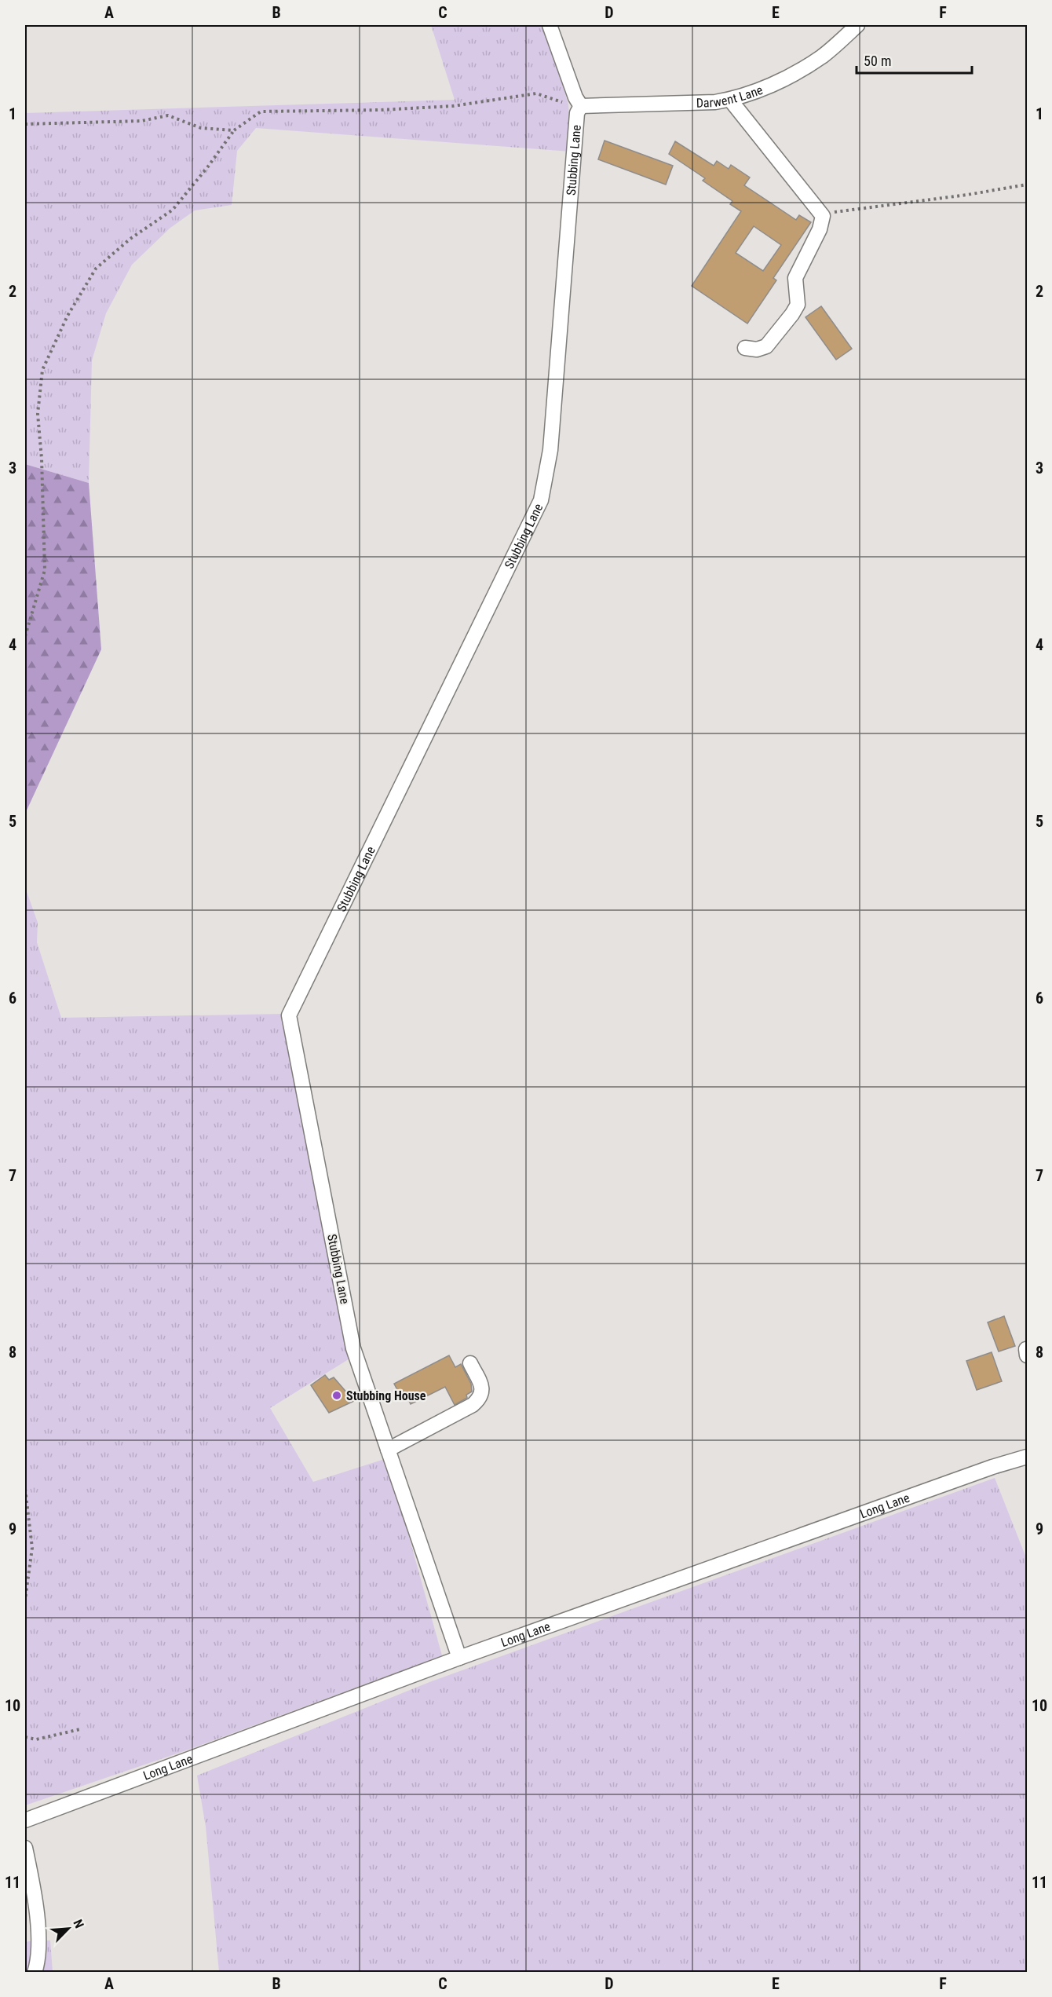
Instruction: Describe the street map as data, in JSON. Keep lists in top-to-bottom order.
{
  "streets": {
    "street": ["Darwent Lane", "Stubbing Lane", "Long Lane"]
  },
  "crossings": [
    ["Darwent Lane", "Stubbing Lane"],
    ["Stubbing Lane", "Long Lane"]
  ],
  "places": ["Stubbing House"],
  "scale_bar": "50 m",
  "north": "top right",
  "grid": {
    "columns": [
      "A",
      "B",
      "C",
      "D",
      "E",
      "F"
    ],
    "rows": [
      "1",
      "2",
      "3",
      "4",
      "5",
      "6",
      "7",
      "8",
      "9",
      "10",
      "11"
    ]
  }
}
